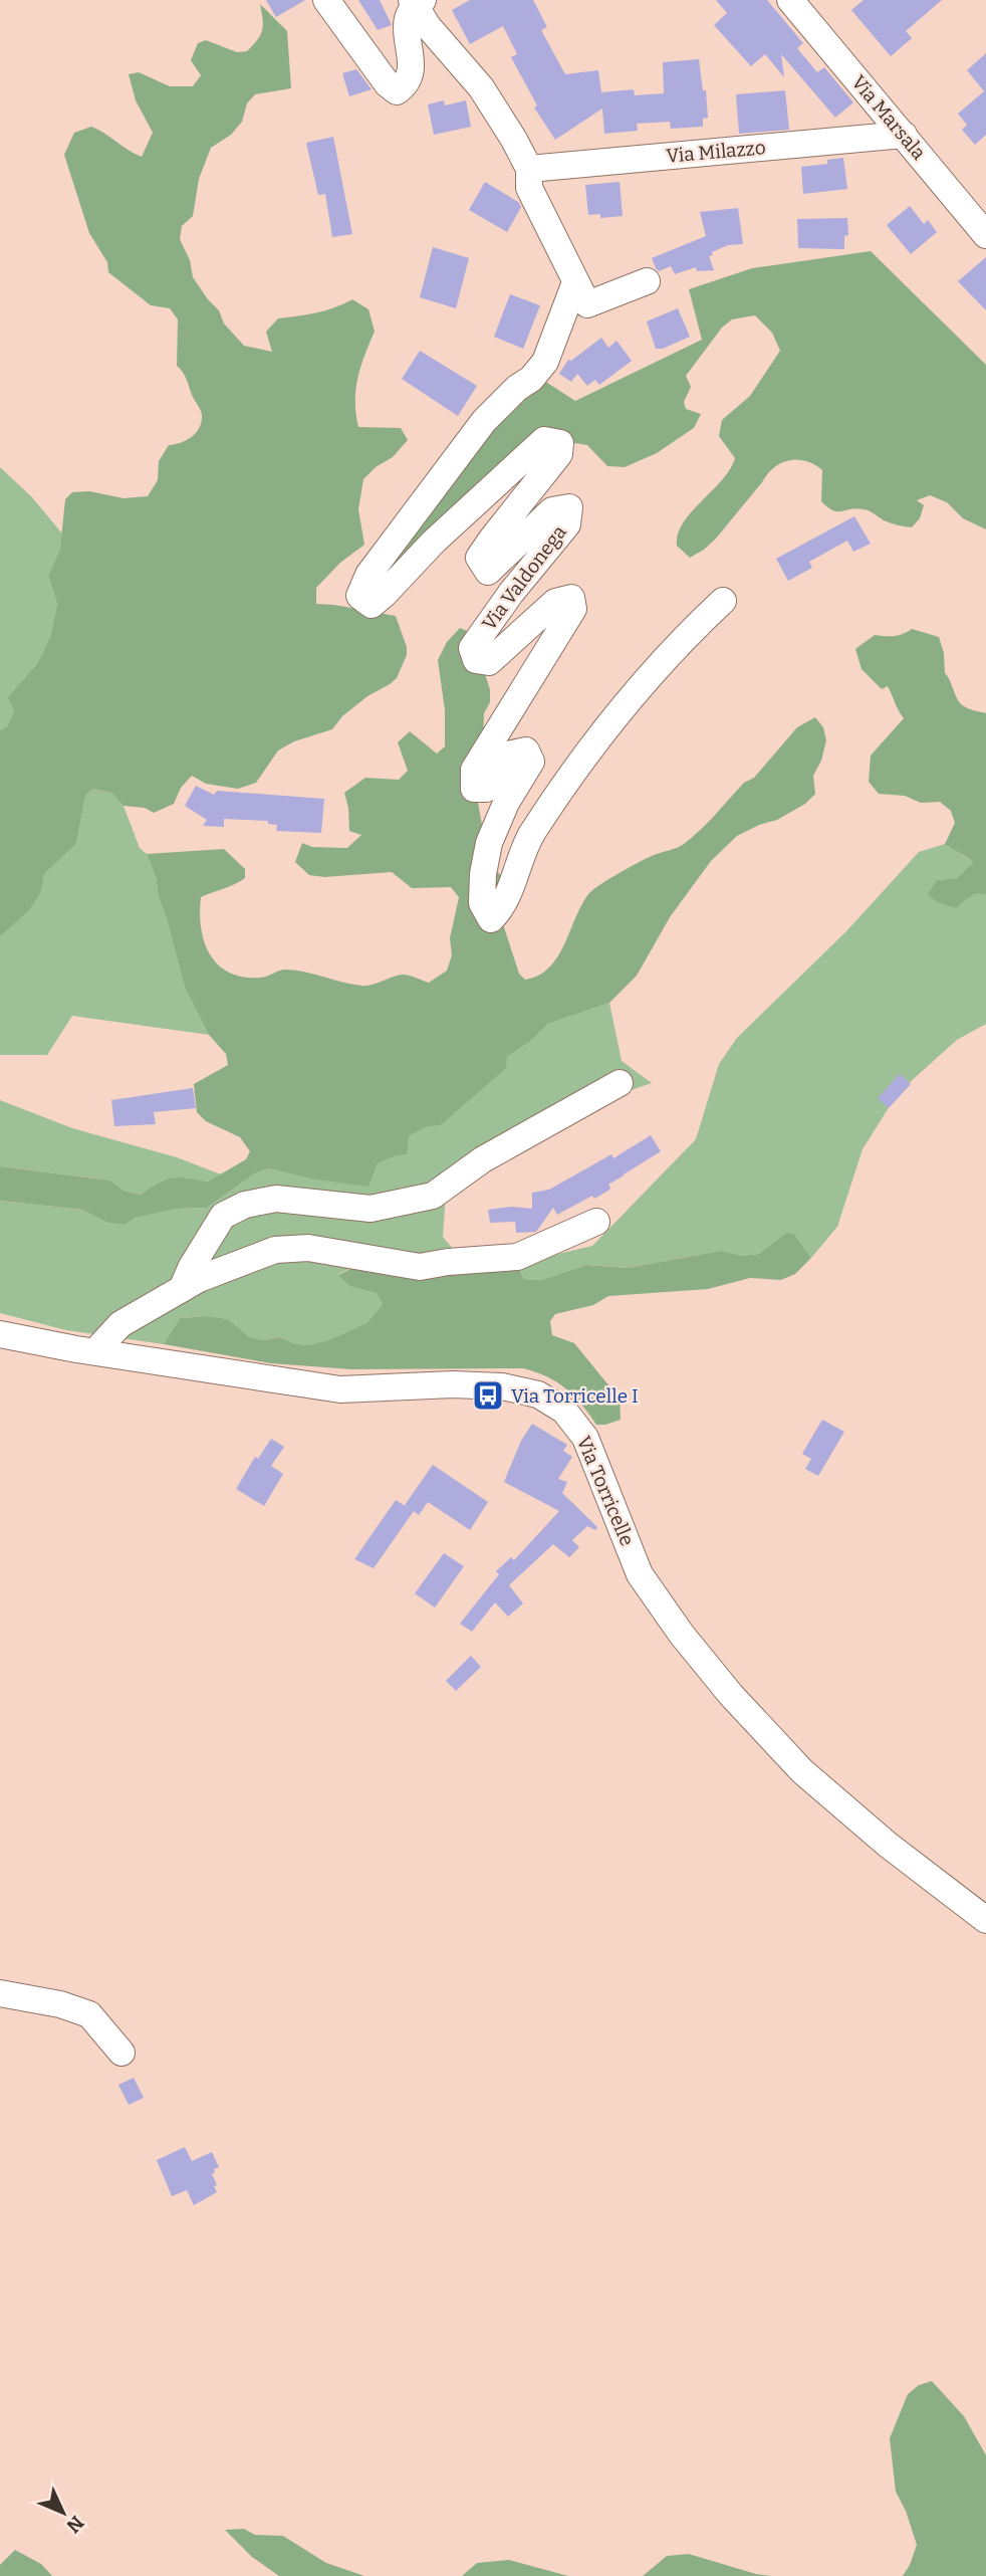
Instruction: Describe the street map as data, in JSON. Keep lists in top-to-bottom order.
{
  "streets": {
    "street": [
      "Via Marsala",
      "Via Milazzo",
      "Via Valdonega",
      "Via Torricelle"
    ]
  },
  "crossings": [
    ["Via Marsala", "Via Milazzo"]
  ],
  "places": {
    "bus stop": ["Via Torricelle I"]
  },
  "north": "bottom right"
}
